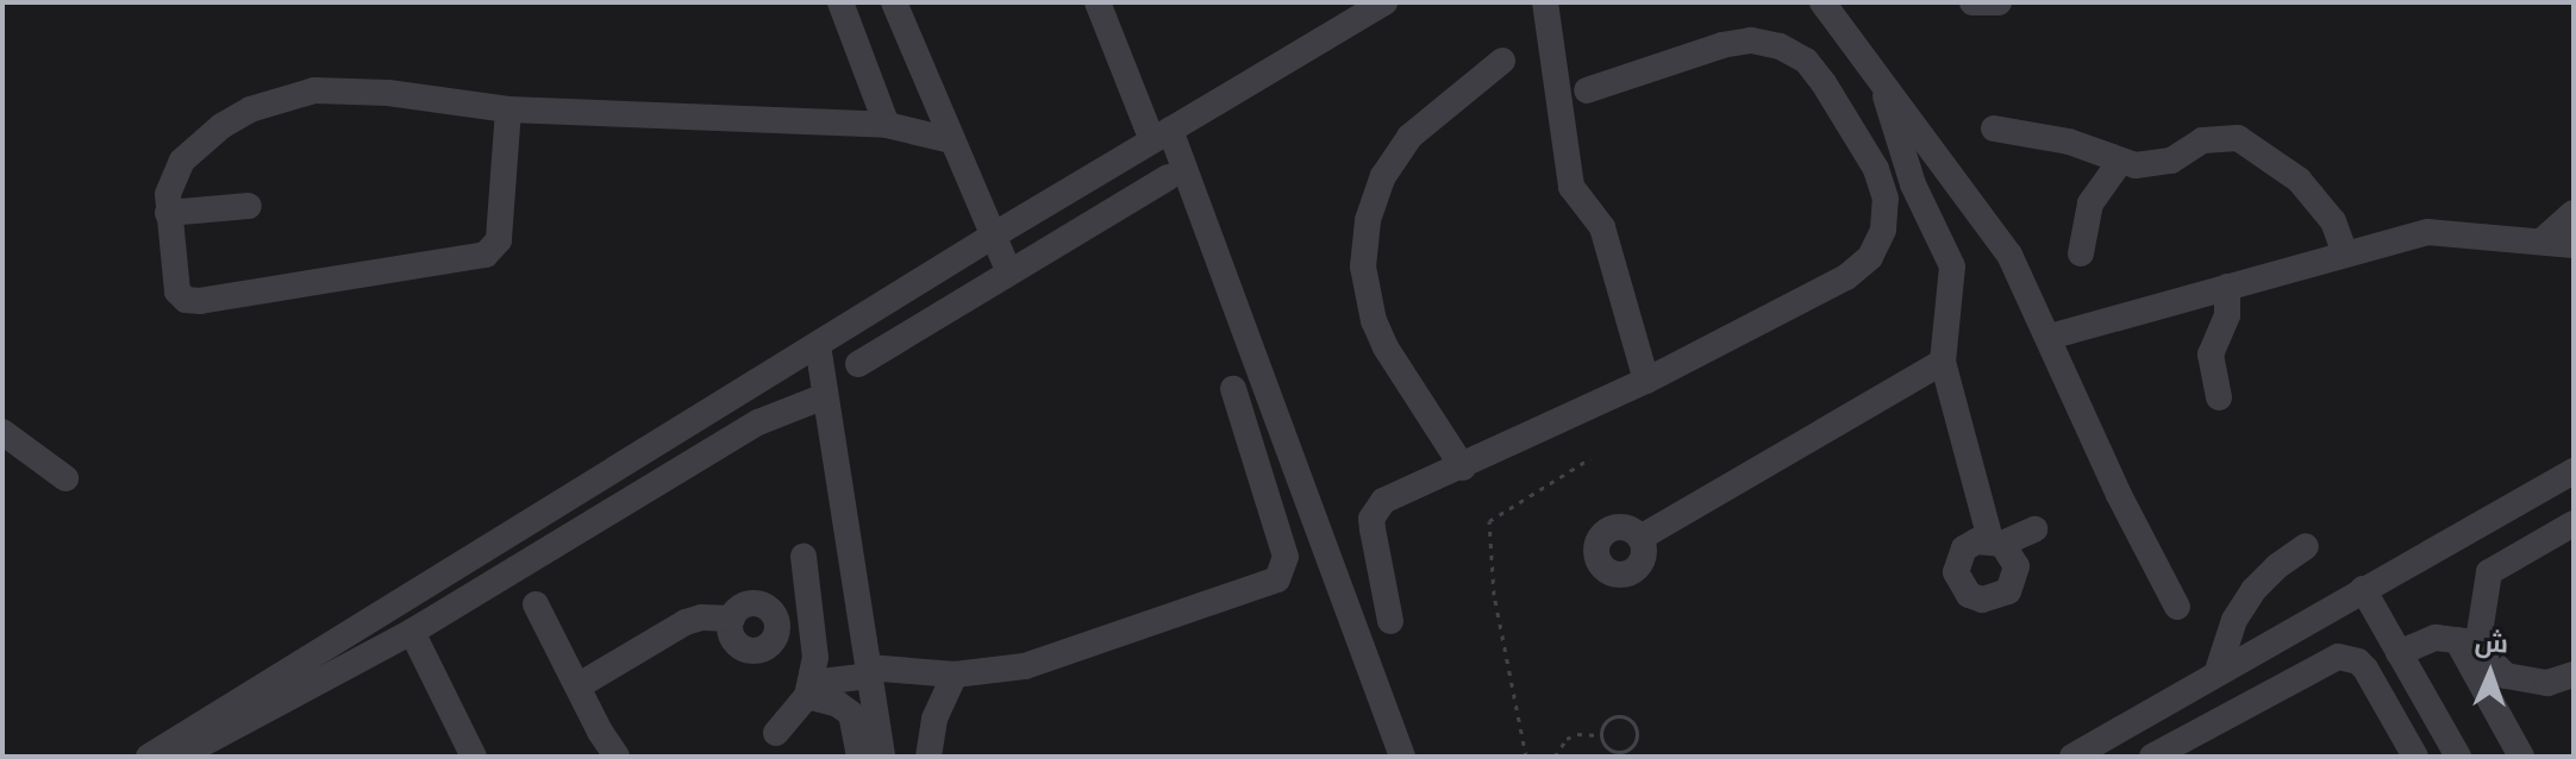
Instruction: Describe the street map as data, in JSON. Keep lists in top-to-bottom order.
{
  "north": "top"
}
